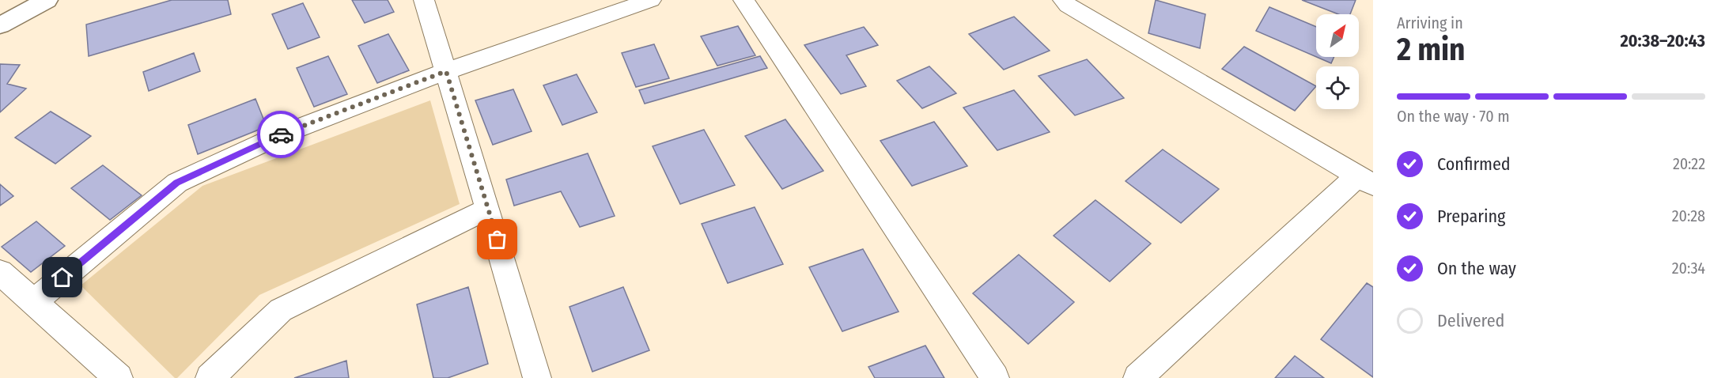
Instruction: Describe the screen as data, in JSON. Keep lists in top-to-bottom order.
{
  "north": "top right",
  "page": {
    "heading": ["2 min", "Arriving in", "20:38–20:43"],
    "bar": "On the way · 70 m",
    "list": [
      ["Confirmed", "20:22"],
      ["Preparing", "20:28"],
      ["On the way", "20:34"],
      "Delivered"
    ]
  }
}
